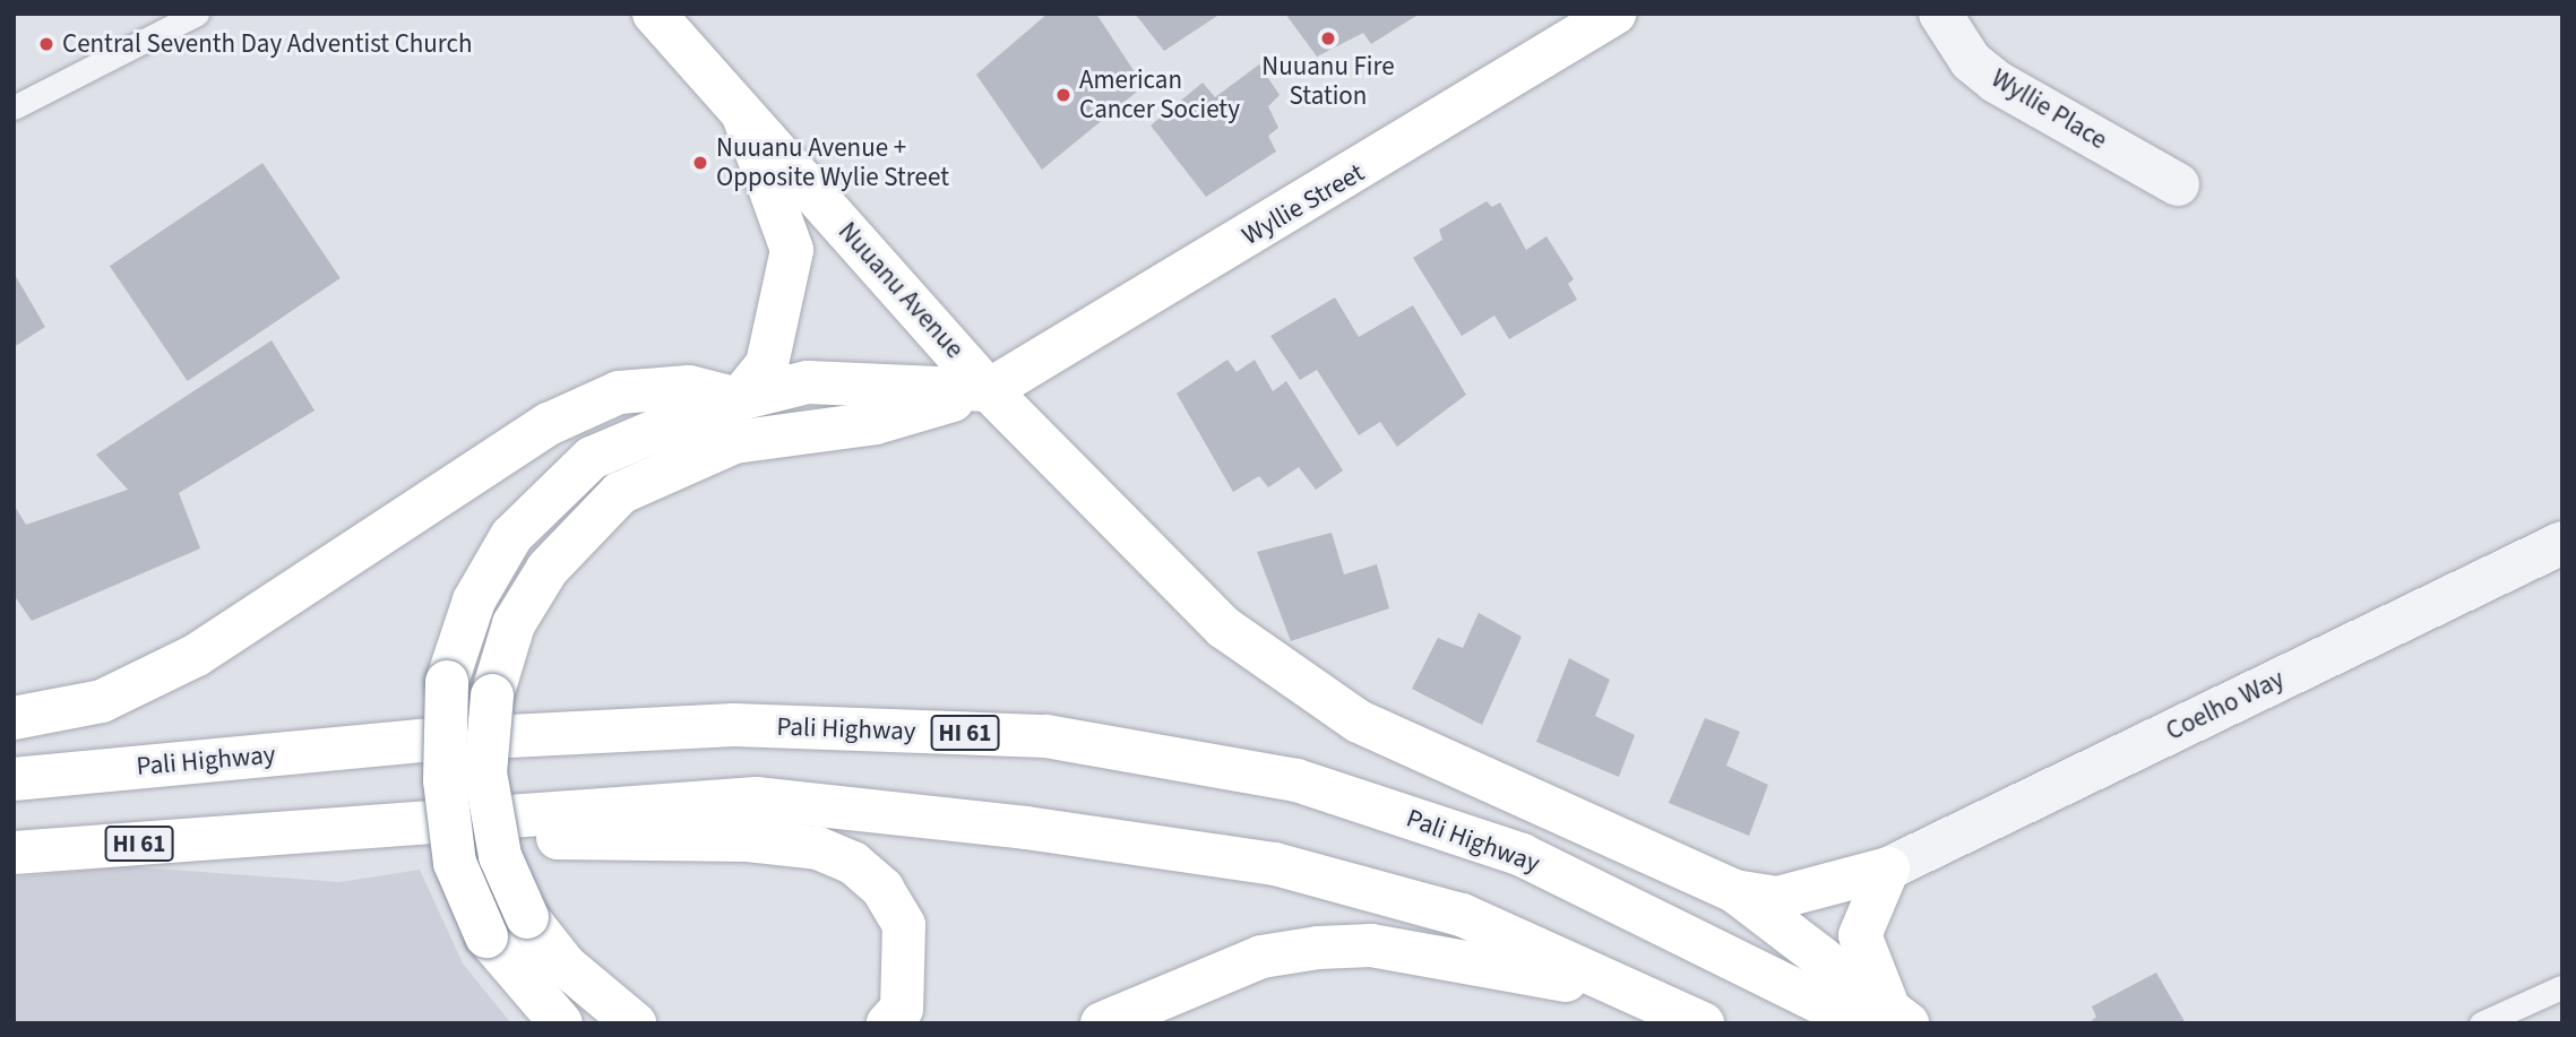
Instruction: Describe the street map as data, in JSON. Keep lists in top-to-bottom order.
{
  "streets": {
    "main road": [
      "Wyllie Street",
      "Nuuanu Avenue",
      "Pali Highway",
      "HI 61"
    ],
    "street": ["Wyllie Place", "Coelho Way"]
  },
  "crossings": [
    ["Wyllie Street", "Nuuanu Avenue"]
  ],
  "places": [
    "Nuuanu Fire Station",
    "Central Seventh Day Adventist Church",
    "American Cancer Society",
    "Nuuanu Avenue + Opposite Wylie Street"
  ]
}
